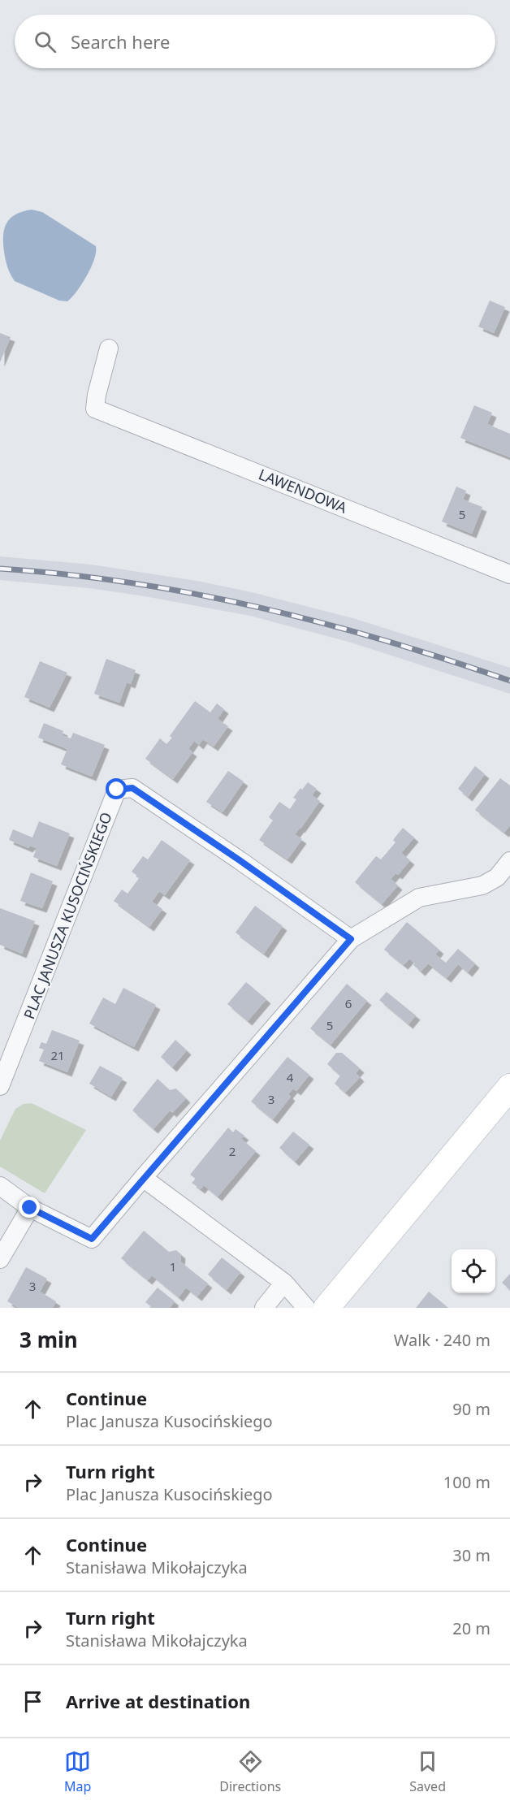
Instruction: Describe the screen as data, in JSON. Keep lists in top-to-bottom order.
{
  "streets": {
    "street": ["LAWENDOWA", "PLAC JANUSZA KUSOCIŃSKIEGO"]
  },
  "house_numbers": [
    "5",
    "6",
    "5",
    "21",
    "4",
    "3",
    "2",
    "1",
    "3"
  ],
  "page": {
    "search": "Search here",
    "heading": ["3 min", "Walk · 240 m"],
    "list": [
      ["Continue", "Plac Janusza Kusocińskiego", "90 m"],
      ["Turn right", "Plac Janusza Kusocińskiego", "100 m"],
      ["Continue", "Stanisława Mikołajczyka", "30 m"],
      ["Turn right", "Stanisława Mikołajczyka", "20 m"],
      "Arrive at destination"
    ],
    "nav": ["Map", "Directions", "Saved"]
  }
}
